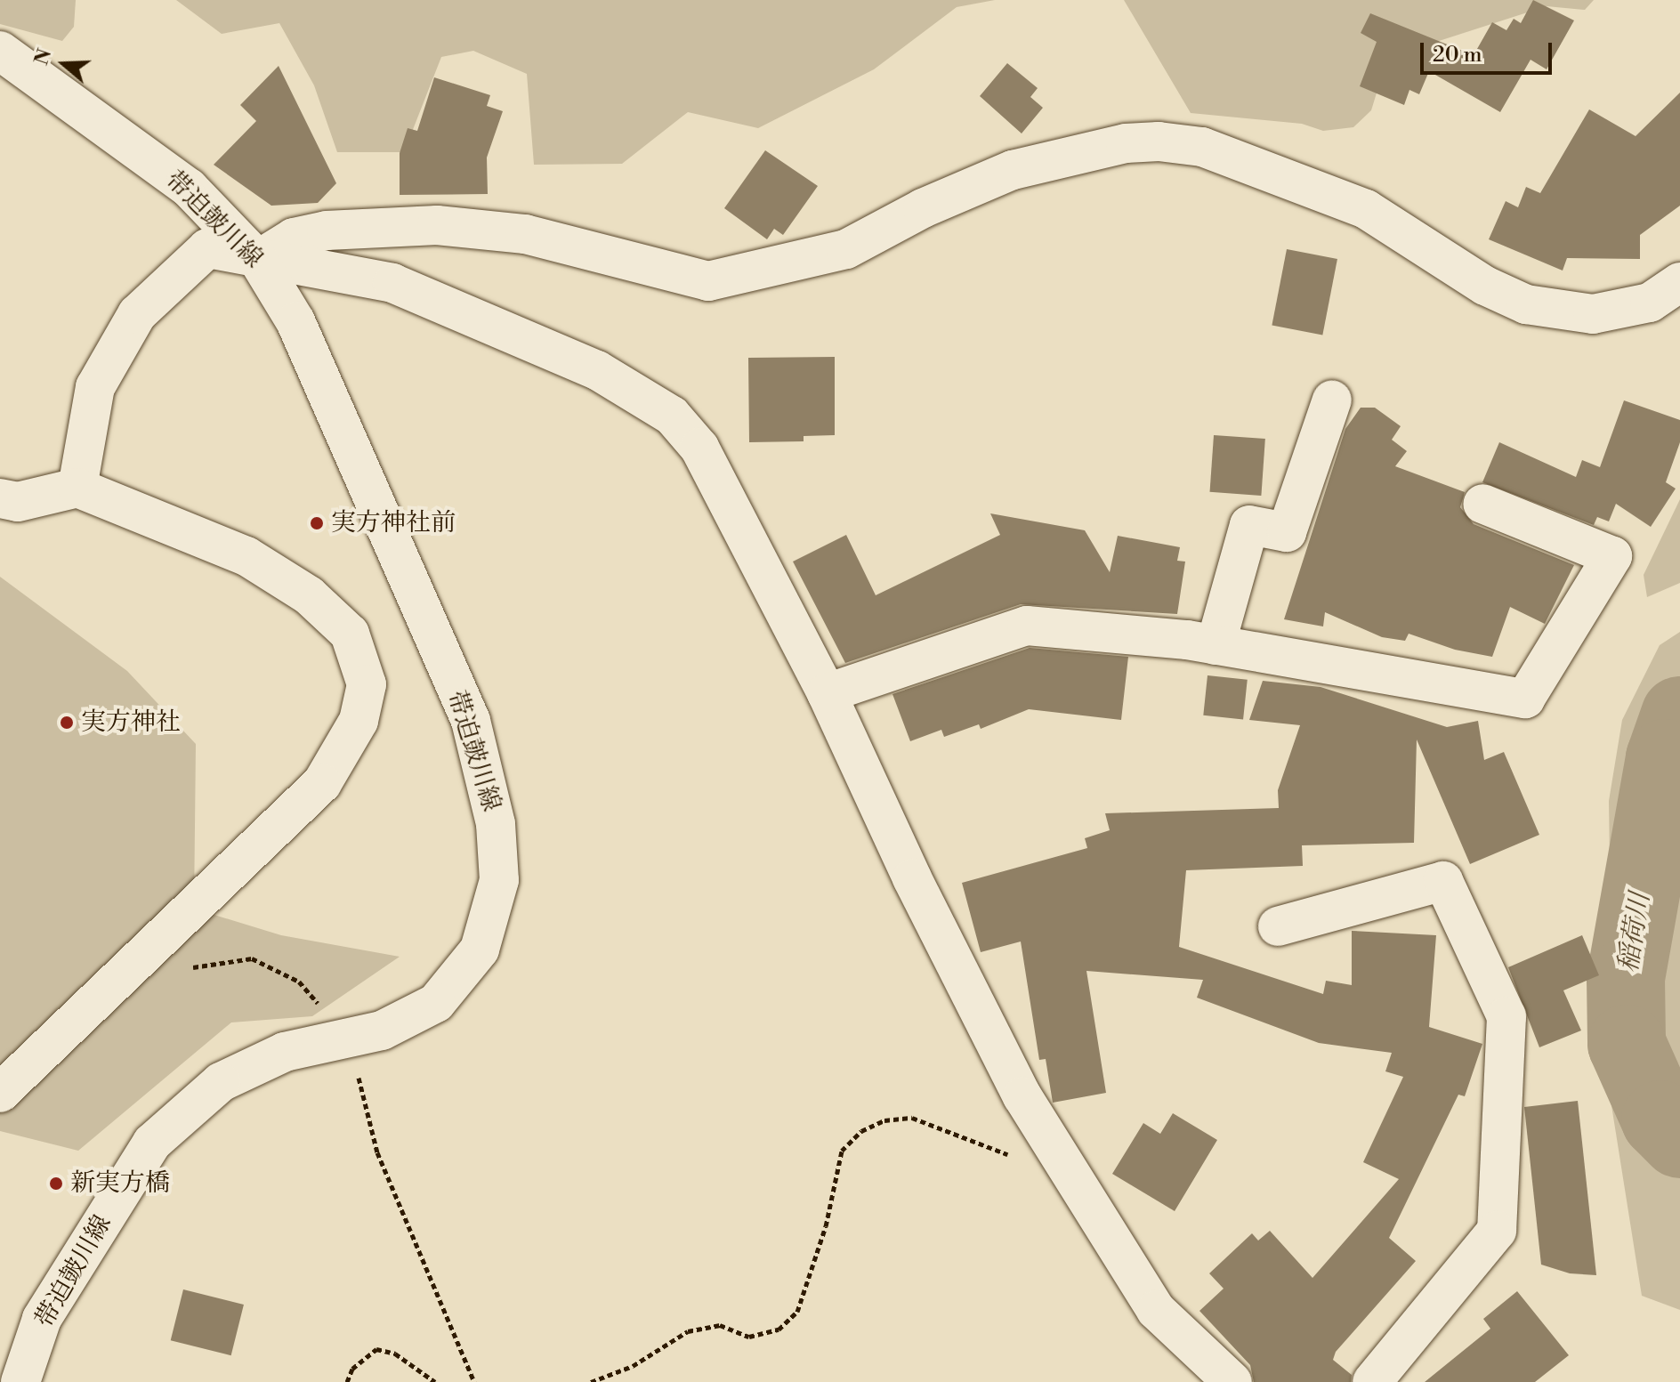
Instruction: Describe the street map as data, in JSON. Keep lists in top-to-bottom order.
{
  "streets": {
    "street": ["帯迫皷川線"]
  },
  "water": ["稲荷川"],
  "places": ["実方神社前", "実方神社", "新実方橋"],
  "scale_bar": "20 m",
  "north": "left"
}
